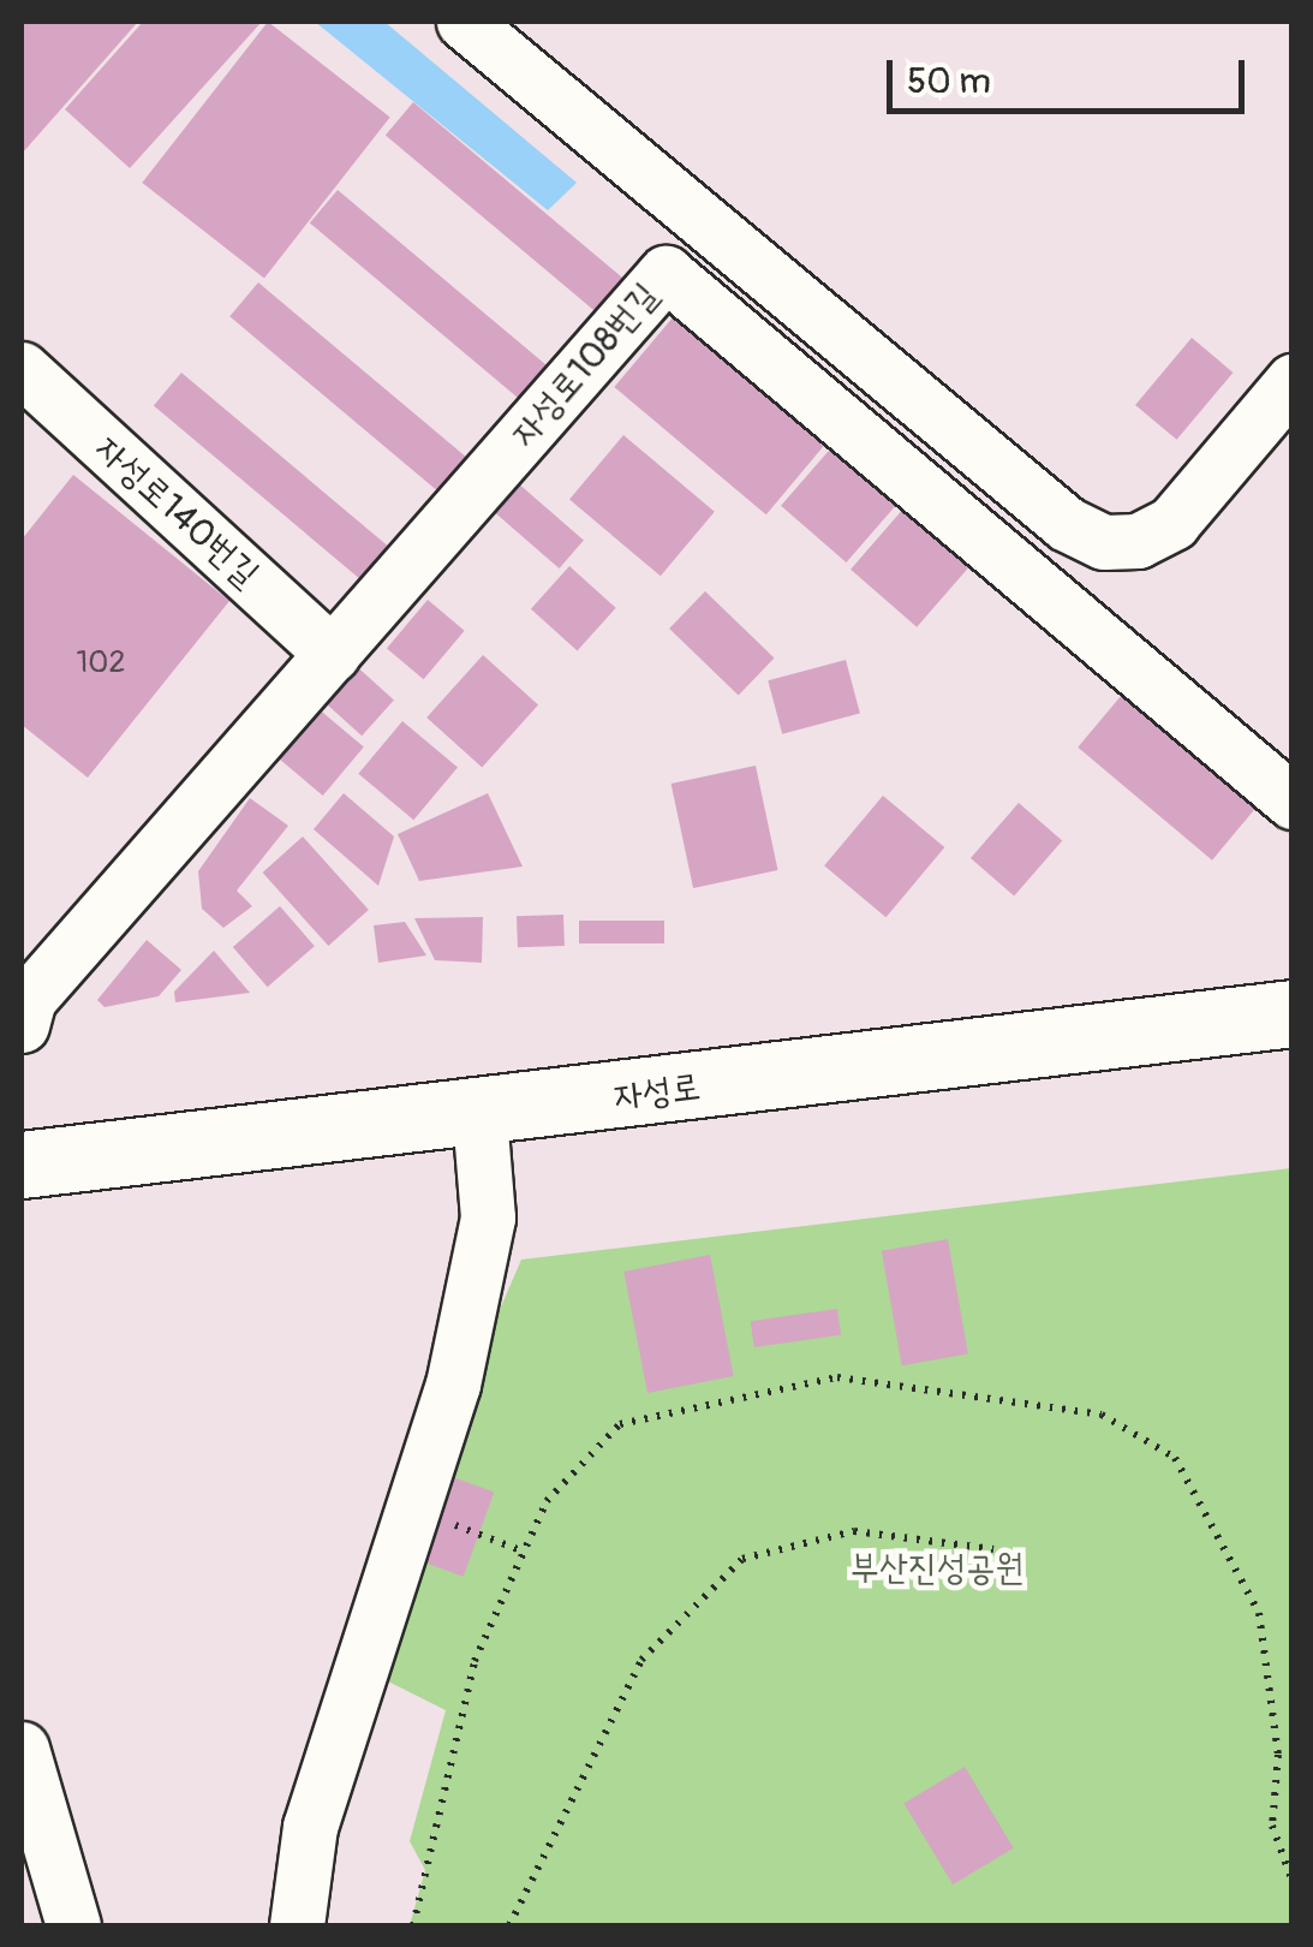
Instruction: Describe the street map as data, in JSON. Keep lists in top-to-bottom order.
{
  "streets": {
    "main road": ["자성로"],
    "street": ["자성로108번길", "자성로140번길"]
  },
  "crossings": [
    ["자성로108번길", "자성로140번길"]
  ],
  "parks": ["부산진성공원"],
  "house_numbers": ["102"],
  "scale_bar": "50 m"
}
